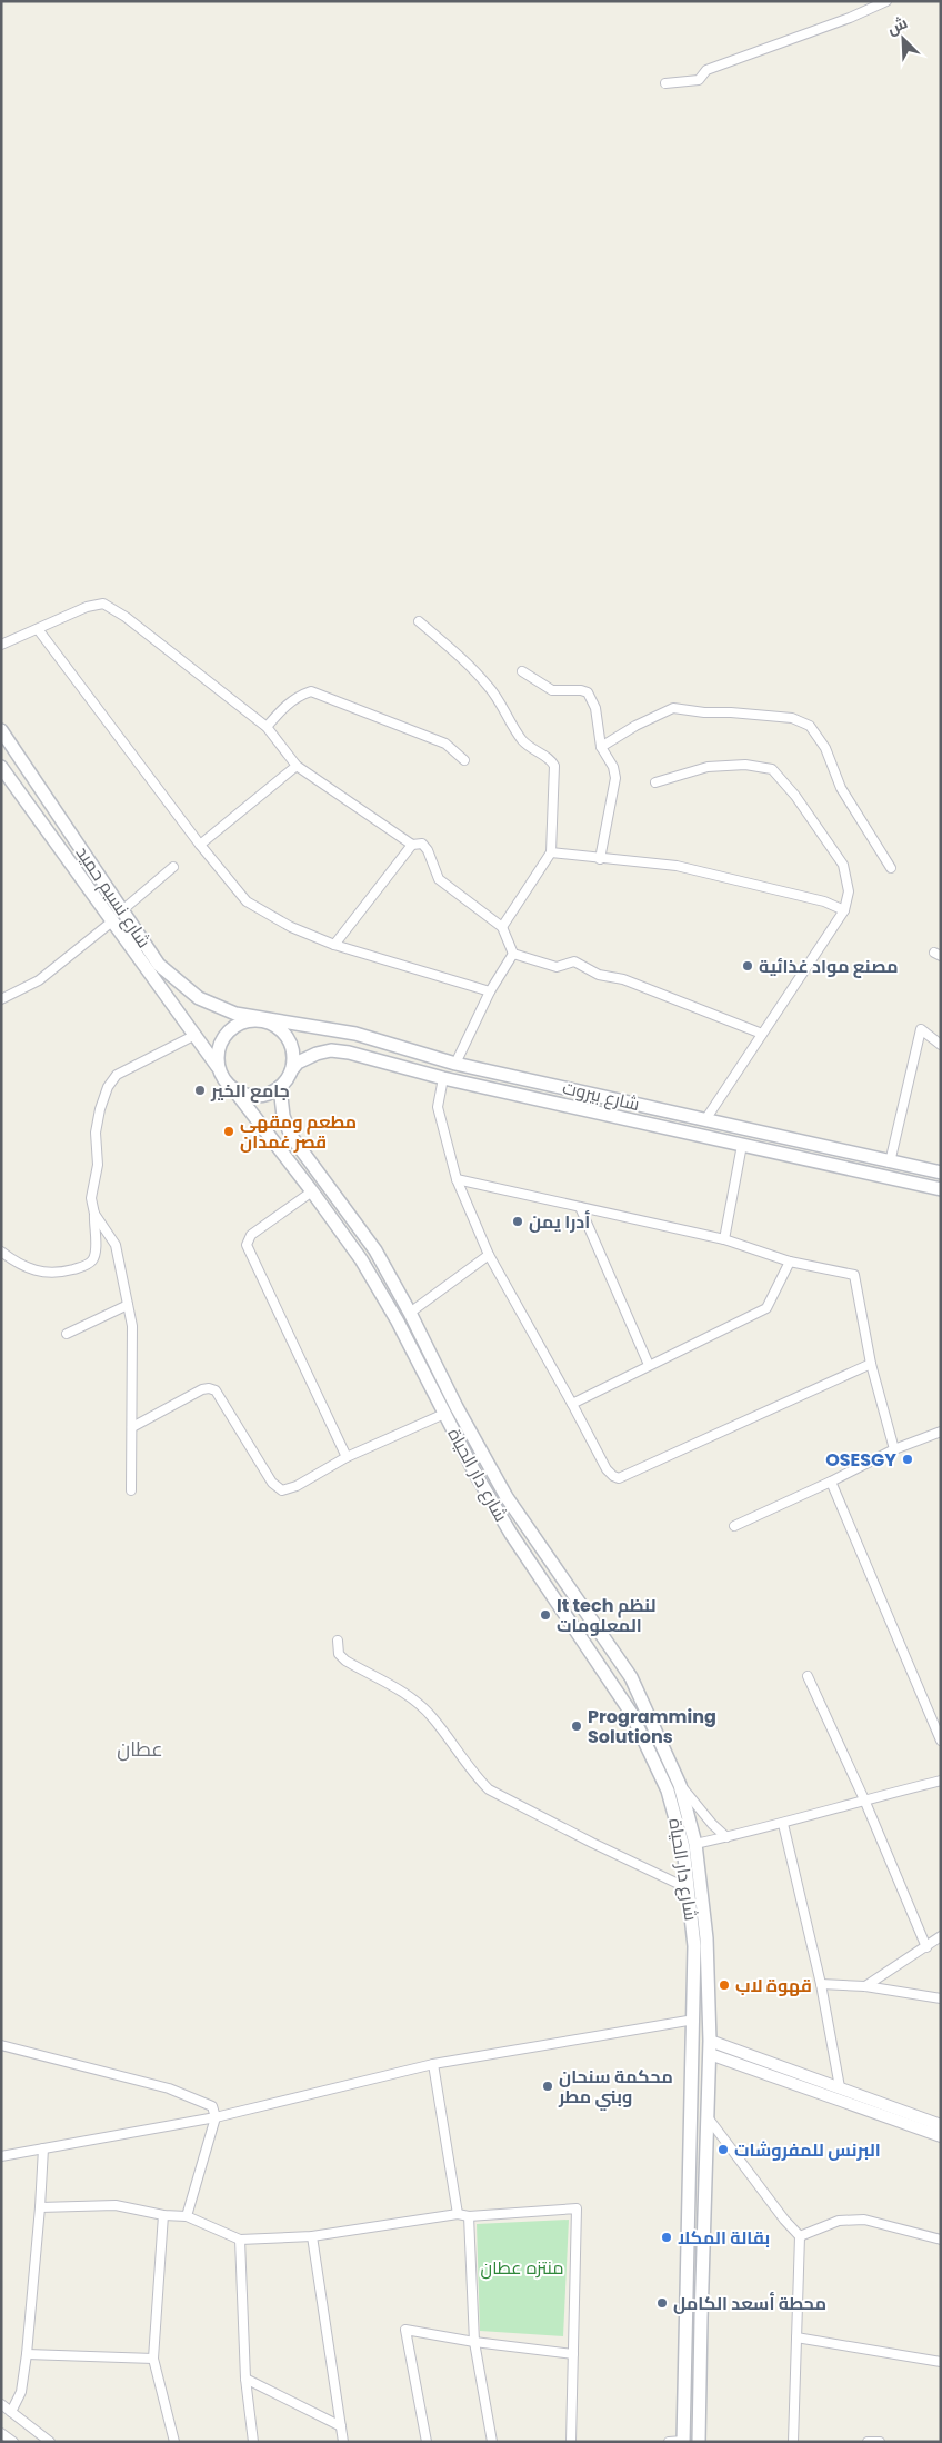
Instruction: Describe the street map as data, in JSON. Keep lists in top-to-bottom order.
{
  "streets": {
    "main road": ["شارع نسيم حميد", "شارع بيروت", "شارع دار الحياة"]
  },
  "crossings": [
    ["شارع نسيم حميد", "شارع بيروت"],
    ["شارع نسيم حميد", "شارع دار الحياة"],
    ["شارع بيروت", "شارع دار الحياة"]
  ],
  "districts": ["عطان"],
  "parks": ["منتزه عطان"],
  "places": [
    "مصنع مواد غذائية",
    "جامع الخير",
    "مطعم ومقهى قصر غمدان",
    "أدرا يمن",
    "OSESGY",
    "It tech لنظم المعلومات",
    "Programming Solutions",
    "قهوة لاب",
    "محكمة سنحان وبني مطر",
    "البرنس للمفروشات",
    "بقالة المكلا",
    "محطة أسعد الكامل"
  ],
  "north": "top left"
}
